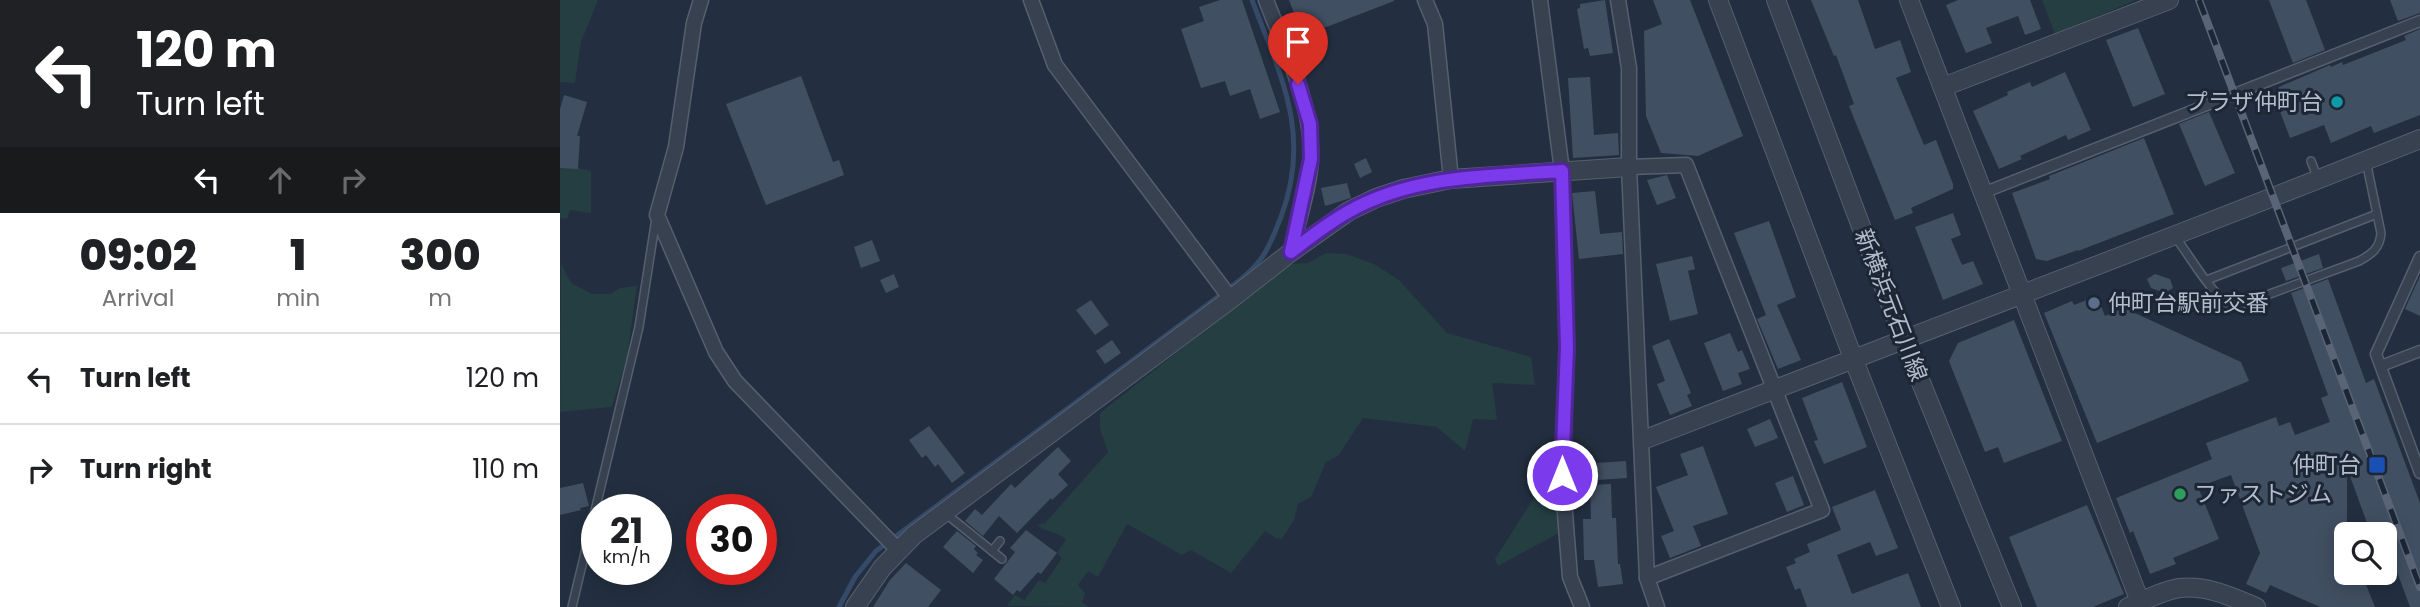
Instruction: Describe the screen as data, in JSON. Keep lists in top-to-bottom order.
{
  "streets": {
    "street": ["新横浜元石川線"]
  },
  "places": {
    "other": ["プラザ仲町台", "仲町台駅前交番", "ファストジム"],
    "transit": ["仲町台"]
  },
  "page": {
    "turn": ["120 m", "Turn left"],
    "eta": [
      "09:02",
      "Arrival",
      "1",
      "min",
      "300",
      "m"
    ],
    "list": [
      {
        "name": "Turn left",
        "value": "120 m"
      },
      {
        "name": "Turn right",
        "value": "110 m"
      }
    ],
    "speed": "21 km/h",
    "limit": "30"
  }
}
